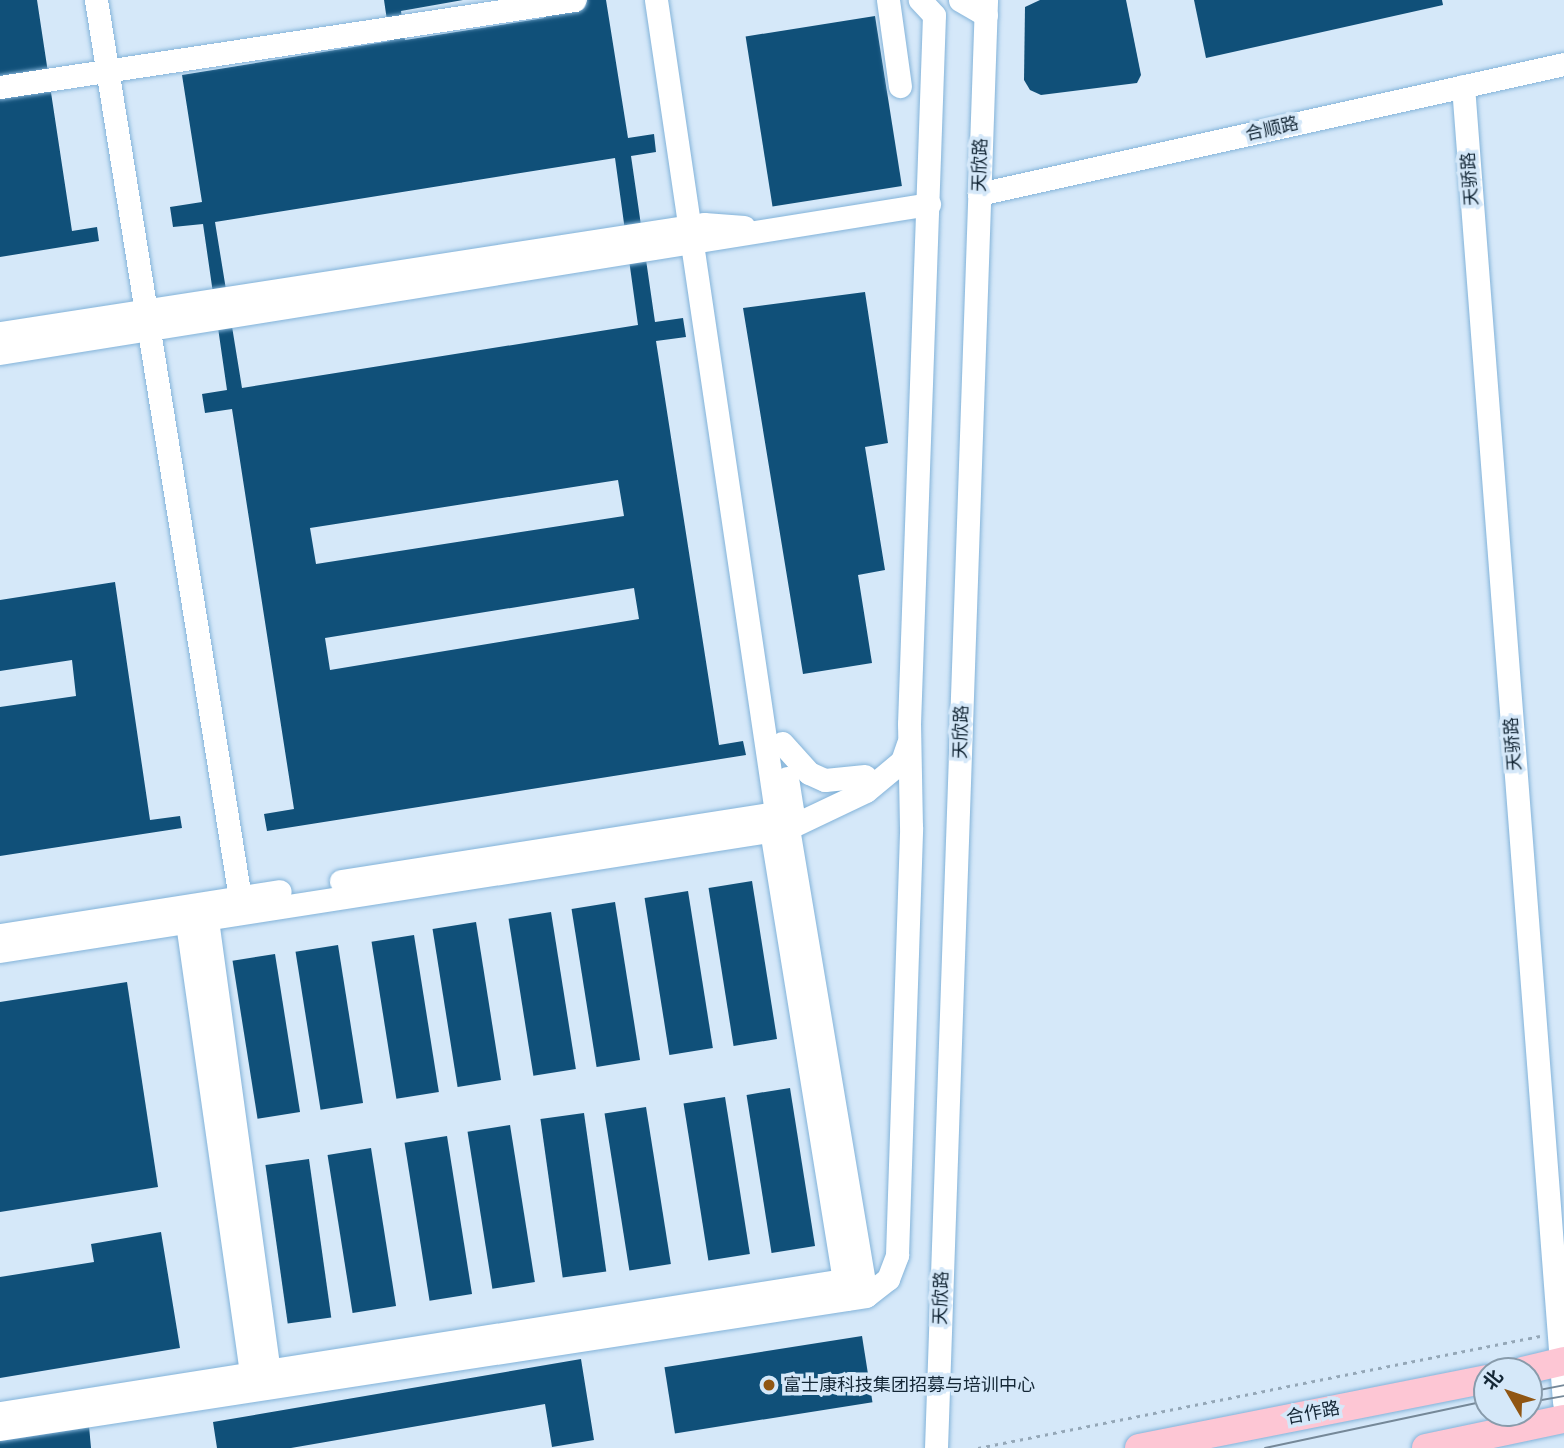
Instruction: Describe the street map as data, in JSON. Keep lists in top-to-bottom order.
{
  "streets": {
    "main road": ["合作路"],
    "street": ["合顺路", "天欣路", "天骄路"]
  },
  "crossings": [
    ["合顺路", "天欣路"],
    ["合顺路", "天骄路"]
  ],
  "places": ["富士康科技集团招募与培训中心"],
  "north": "top left"
}
